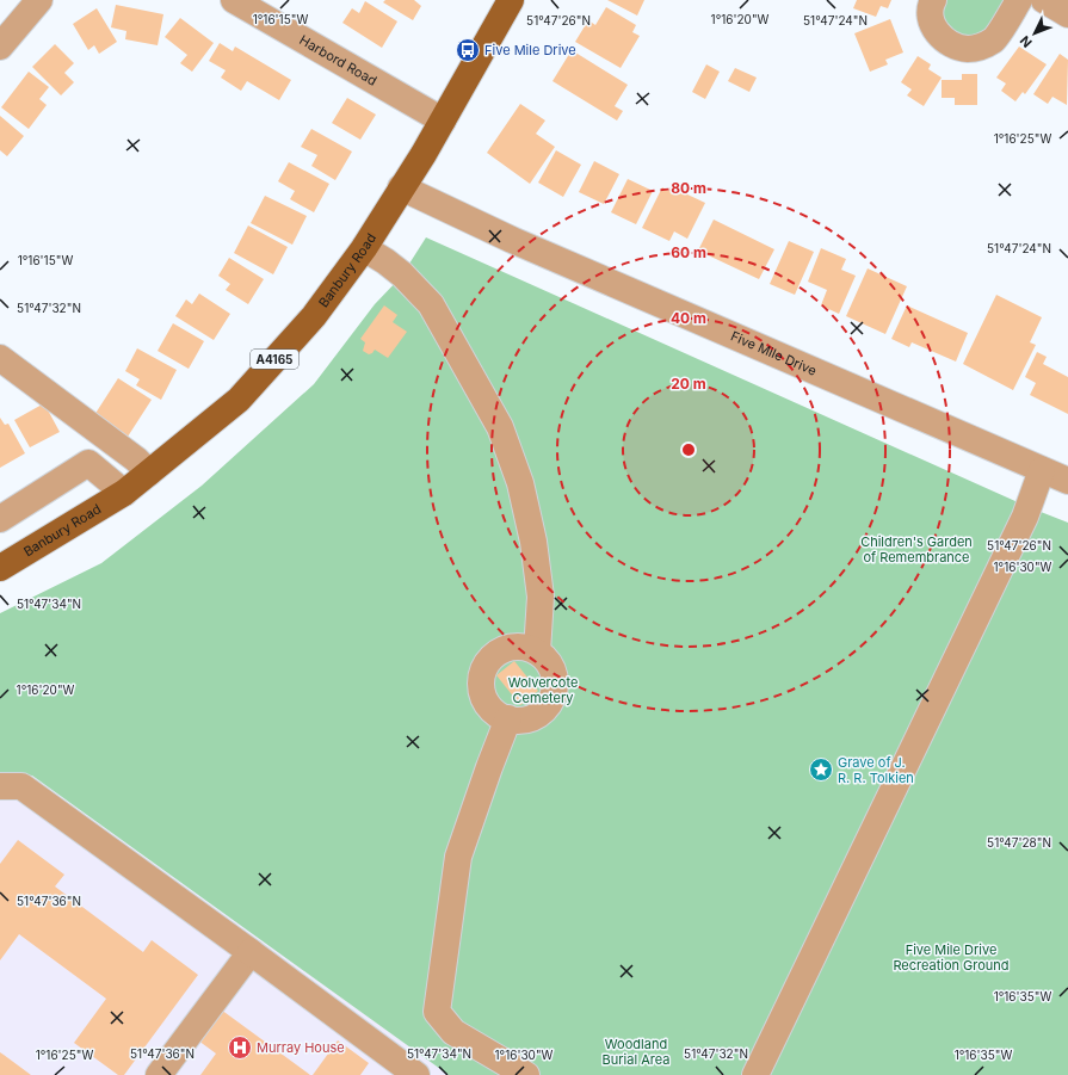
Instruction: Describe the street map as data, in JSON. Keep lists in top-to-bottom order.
{
  "streets": {
    "main road": ["Banbury Road", "A4165"],
    "street": ["Harbord Road", "Five Mile Drive"]
  },
  "crossings": [
    ["Harbord Road", "Banbury Road"],
    ["Banbury Road", "Five Mile Drive"]
  ],
  "parks": [
    "Children's Garden of Remembrance",
    "Wolvercote Cemetery",
    "Five Mile Drive Recreation Ground",
    "Woodland Burial Area"
  ],
  "places": {
    "bus stop": ["Five Mile Drive"],
    "place": ["Grave of J. R. R. Tolkien"],
    "hospital": ["Murray House"]
  },
  "north": "bottom left",
  "coordinates": [
    "1°16'15\"W",
    "1°16'20\"W",
    "51°47'26\"N",
    "51°47'24\"N",
    "1°16'25\"W",
    "51°47'32\"N",
    "1°16'30\"W",
    "51°47'34\"N",
    "51°47'28\"N",
    "51°47'36\"N",
    "1°16'35\"W"
  ],
  "rings": [
    "80 m",
    "60 m",
    "40 m",
    "20 m"
  ]
}
